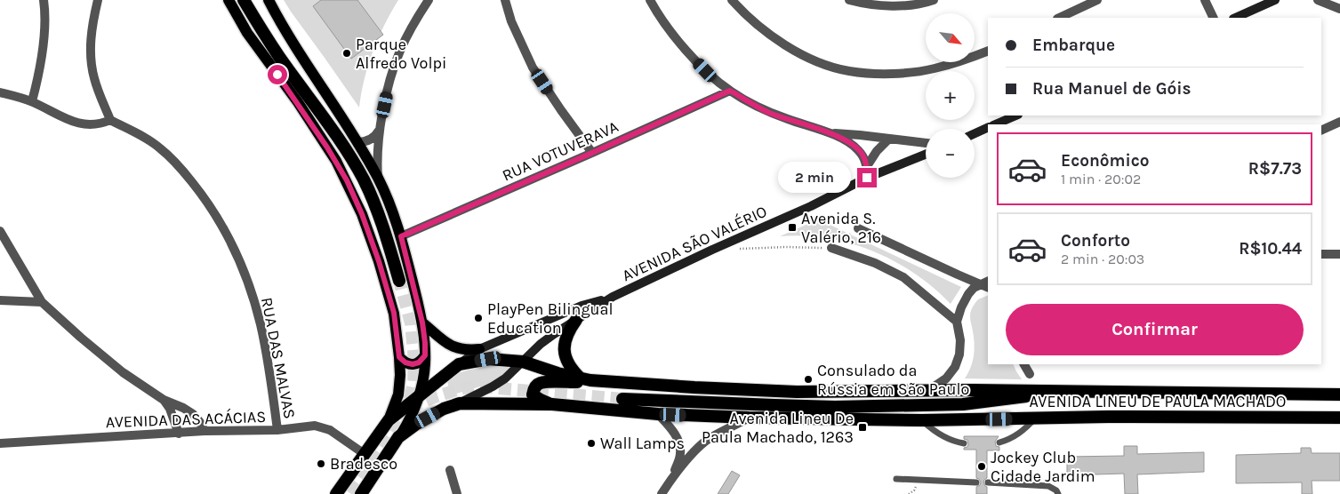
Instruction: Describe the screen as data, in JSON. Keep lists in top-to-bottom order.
{
  "streets": {
    "highway": ["AVENIDA LINEU DE PAULA MACHADO"],
    "main road": ["AVENIDA SÃO VALÉRIO"],
    "street": ["RUA VOTUVERAVA", "RUA DAS MALVAS", "AVENIDA DAS ACÁCIAS"]
  },
  "crossings": [
    ["AVENIDA SÃO VALÉRIO", "AVENIDA LINEU DE PAULA MACHADO"],
    ["RUA DAS MALVAS", "AVENIDA DAS ACÁCIAS"],
    ["AVENIDA LINEU DE PAULA MACHADO", "AVENIDA DAS ACÁCIAS"]
  ],
  "places": {
    "other": [
      "Parque Alfredo Volpi",
      "PlayPen Bilingual Education",
      "Consulado da Rússia em São Paulo",
      "Wall Lamps",
      "Bradesco",
      "Jockey Club Cidade Jardim"
    ],
    "transit": ["Avenida S. Valério, 216", "Avenida Lineu De Paula Machado, 1263"]
  },
  "north": "bottom right",
  "page": {
    "map_buttons": ["+", "−"],
    "banner": ["Embarque", "Rua Manuel de Góis"],
    "list": [
      {
        "name": "Econômico",
        "note": "1 min · 20:02",
        "value": "R$7.73"
      },
      {
        "name": "Conforto",
        "note": "2 min · 20:03",
        "value": "R$10.44"
      }
    ],
    "bubble": "2 min",
    "buttons": "Confirmar"
  }
}
